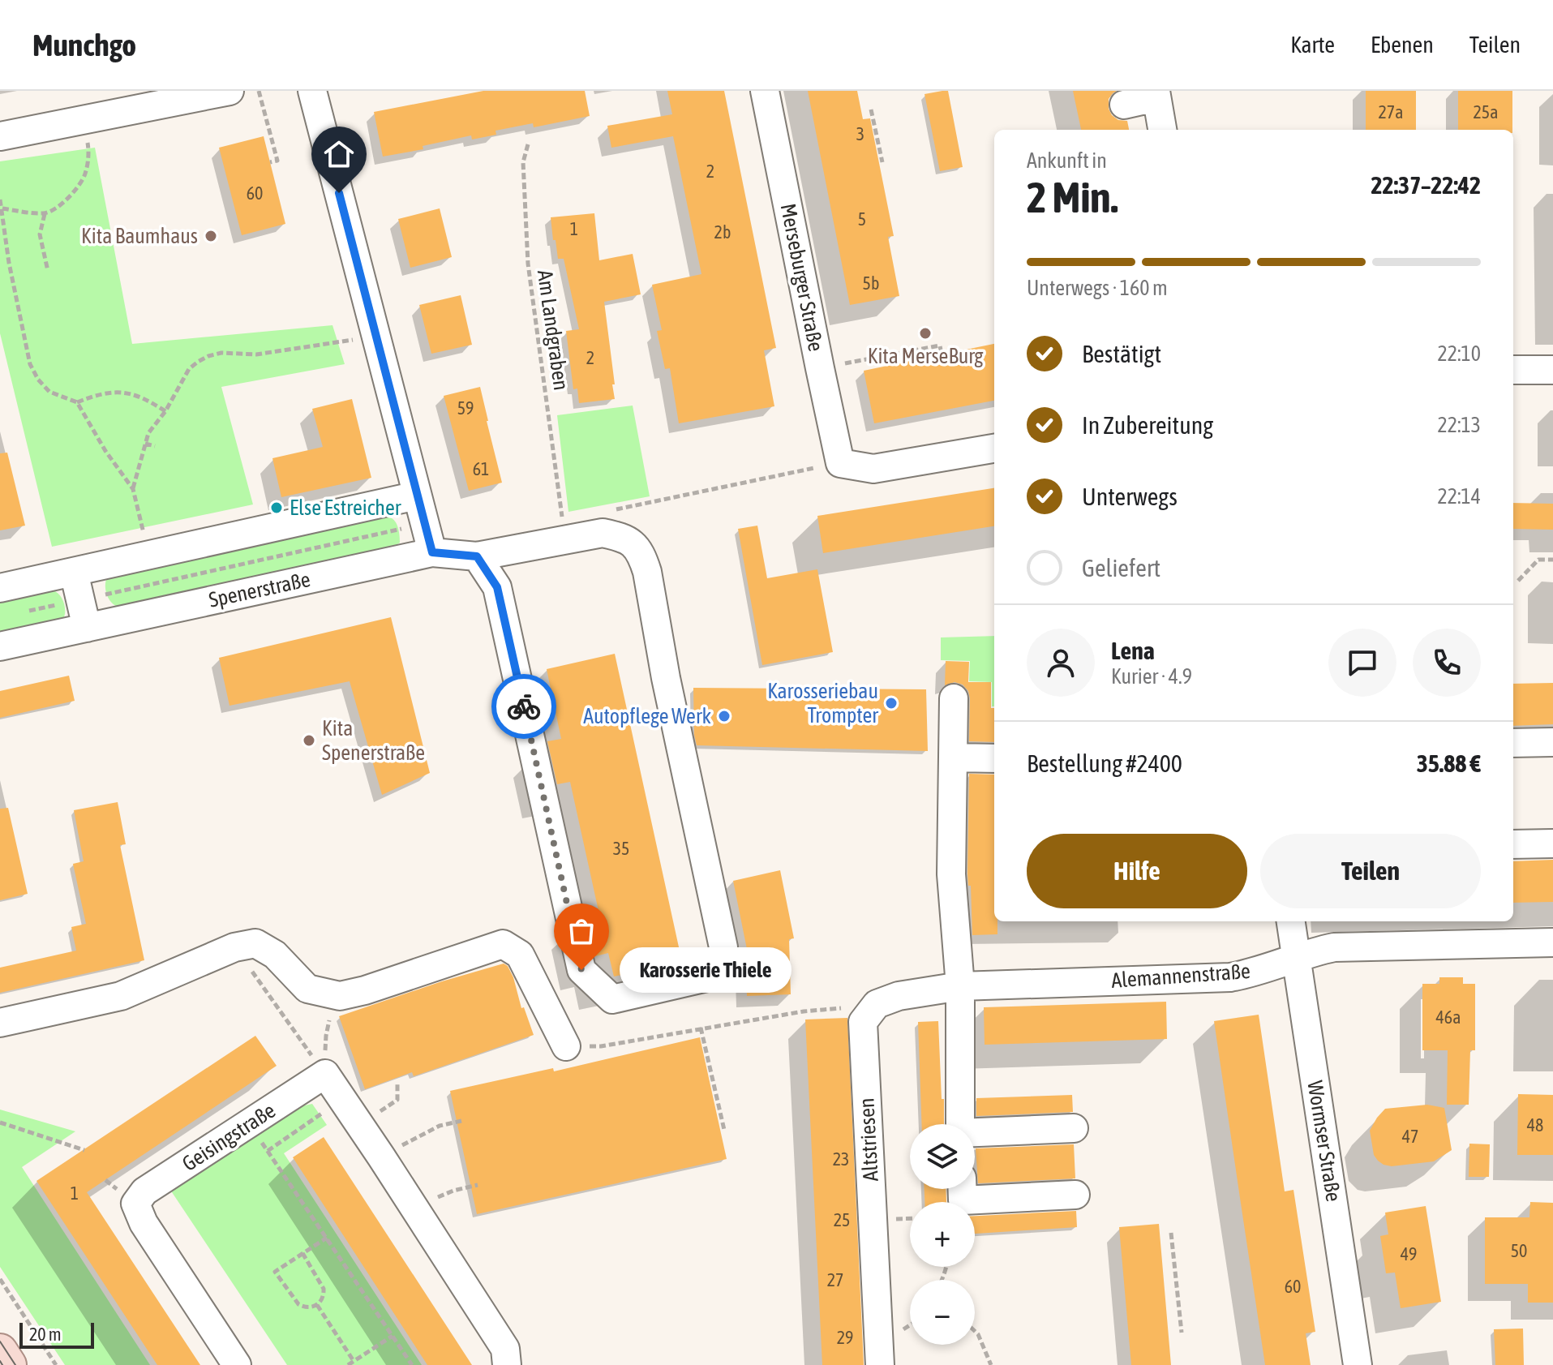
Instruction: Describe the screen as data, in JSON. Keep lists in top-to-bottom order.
{
  "streets": {
    "street": [
      "Merseburger Straße",
      "Spenerstraße",
      "Alemannenstraße",
      "Geisingstraße",
      "Altstriesen",
      "Wormser Straße"
    ],
    "path": ["Am Landgraben"]
  },
  "crossings": [
    ["Alemannenstraße", "Altstriesen"],
    ["Alemannenstraße", "Wormser Straße"]
  ],
  "places": [
    "Kita Baumhaus",
    "Kita MerseBurg",
    "Else Estreicher",
    "Karosseriebau Trompter",
    "Autopflege Werk",
    "Kita Spenerstraße",
    "Karosserie Thiele"
  ],
  "house_numbers": [
    "27a",
    "25a",
    "3",
    "2",
    "60",
    "5",
    "1",
    "2b",
    "5b",
    "2",
    "59",
    "61",
    "35",
    "46a",
    "48",
    "47",
    "23",
    "1",
    "25",
    "50",
    "49",
    "27",
    "60",
    "29"
  ],
  "scale_bar": "20 m",
  "page": {
    "header": "Munchgo",
    "nav": ["Karte", "Ebenen", "Teilen"],
    "heading": ["2 Min.", "Ankunft in", "22:37–22:42"],
    "panel": [
      "Lena",
      "Kurier · 4.9",
      "Bestellung #2400",
      "35.88 €"
    ],
    "bar": "Unterwegs · 160 m",
    "list": [
      ["Bestätigt", "22:10"],
      ["In Zubereitung", "22:13"],
      ["Unterwegs", "22:14"],
      "Geliefert"
    ],
    "buttons": ["Hilfe", "Teilen"],
    "bubble": "Karosserie Thiele",
    "map_buttons": ["+", "−"],
    "scale": "20 m"
  }
}
